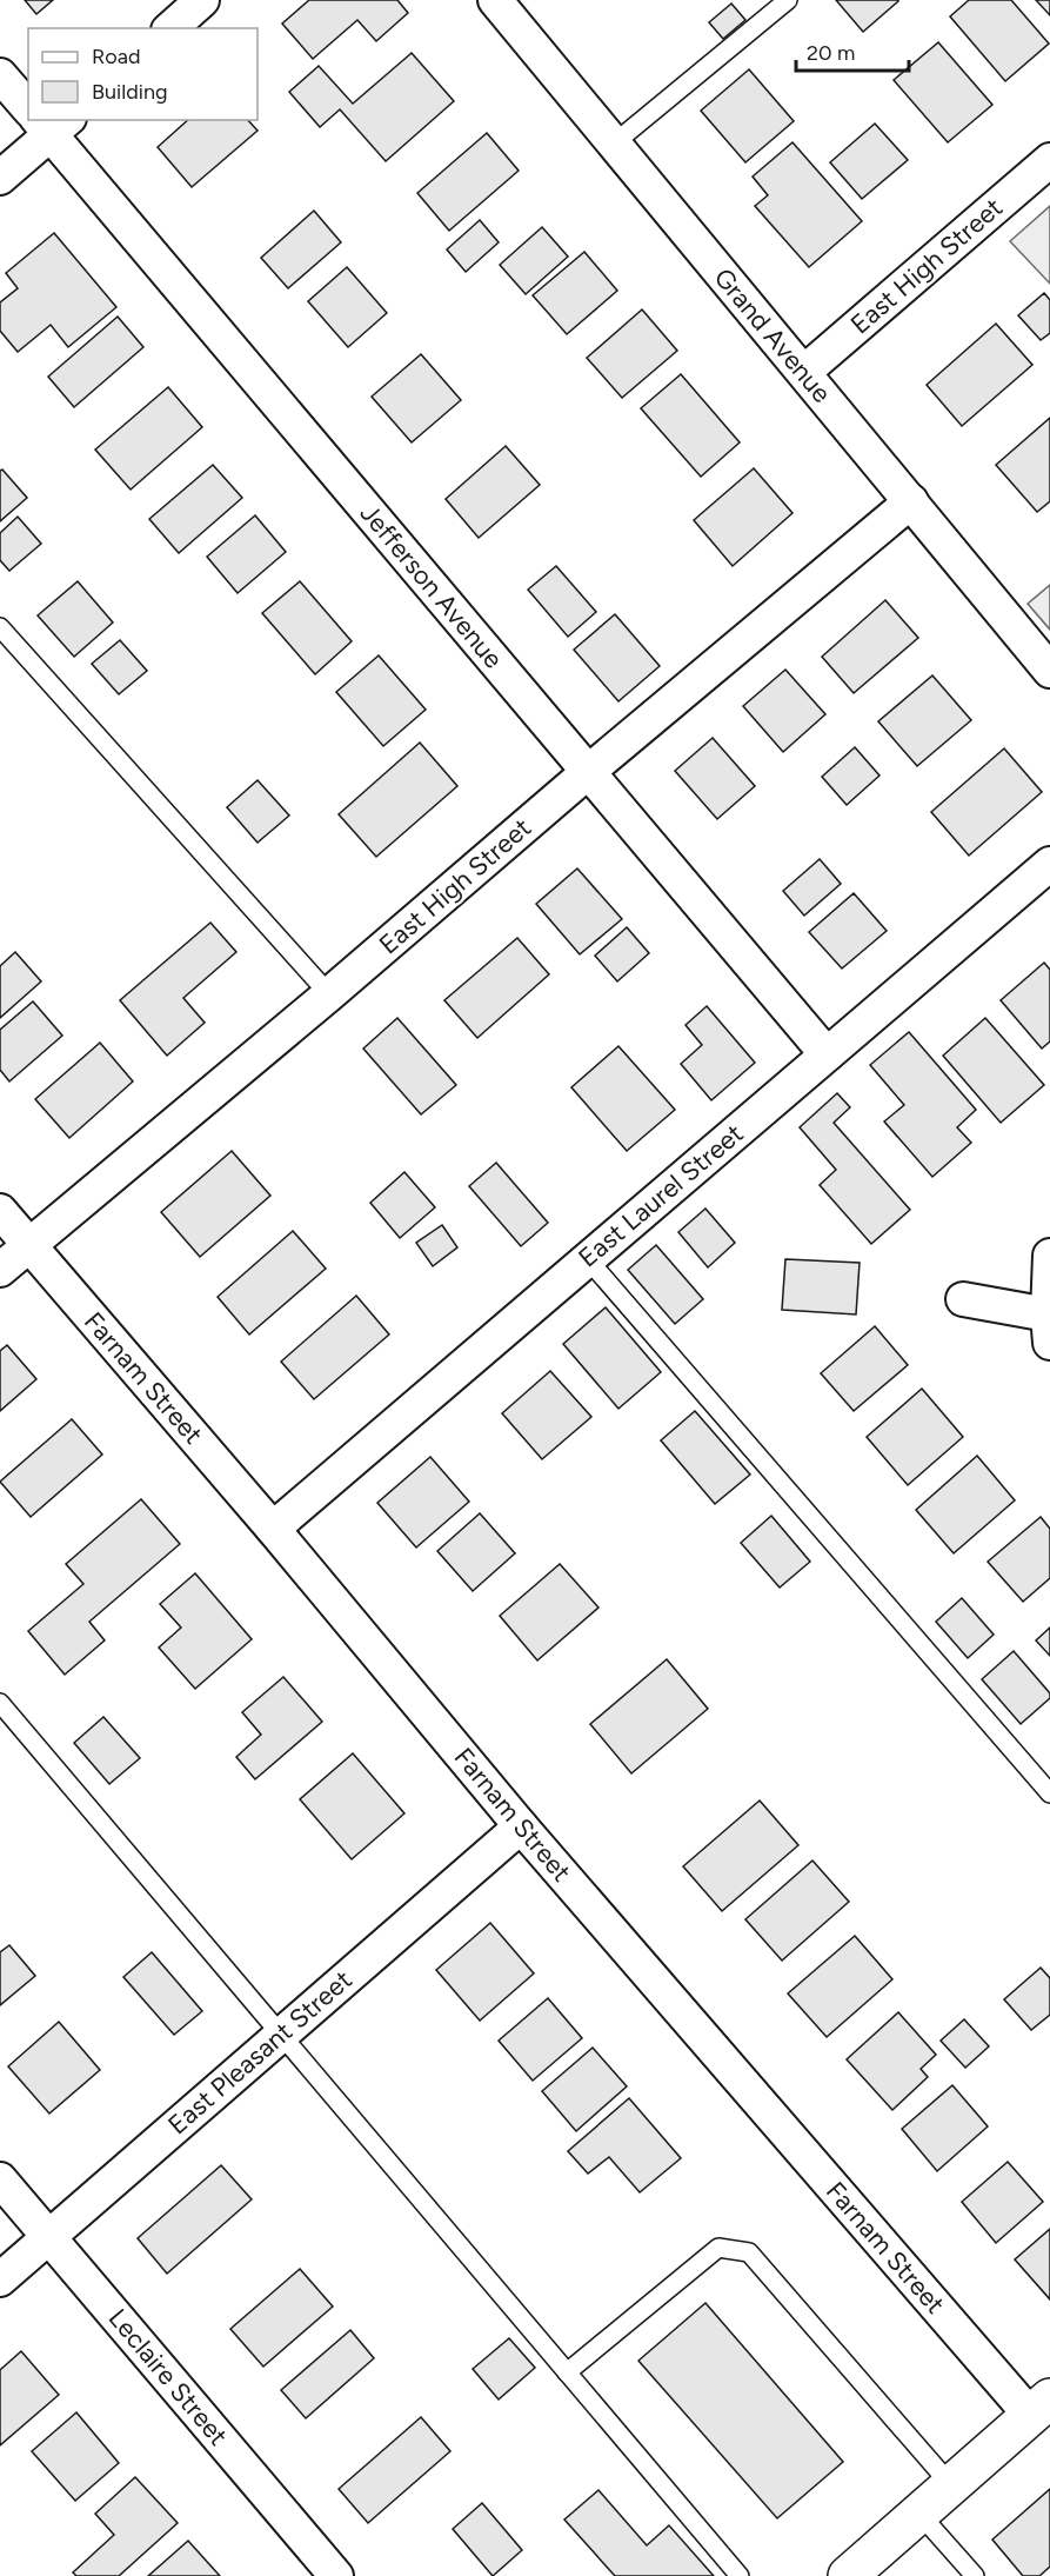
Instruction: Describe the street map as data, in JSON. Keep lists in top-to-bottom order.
{
  "streets": {
    "street": [
      "East High Street",
      "Grand Avenue",
      "Jefferson Avenue",
      "East Laurel Street",
      "Farnam Street",
      "East Pleasant Street",
      "Leclaire Street"
    ]
  },
  "crossings": [
    ["East High Street", "Grand Avenue"],
    ["East High Street", "Jefferson Avenue"],
    ["East High Street", "Farnam Street"],
    ["Jefferson Avenue", "East Laurel Street"],
    ["East Laurel Street", "Farnam Street"],
    ["Farnam Street", "East Pleasant Street"],
    ["East Pleasant Street", "Leclaire Street"]
  ],
  "legend": ["Road", "Building"],
  "scale_bar": "20 m"
}
